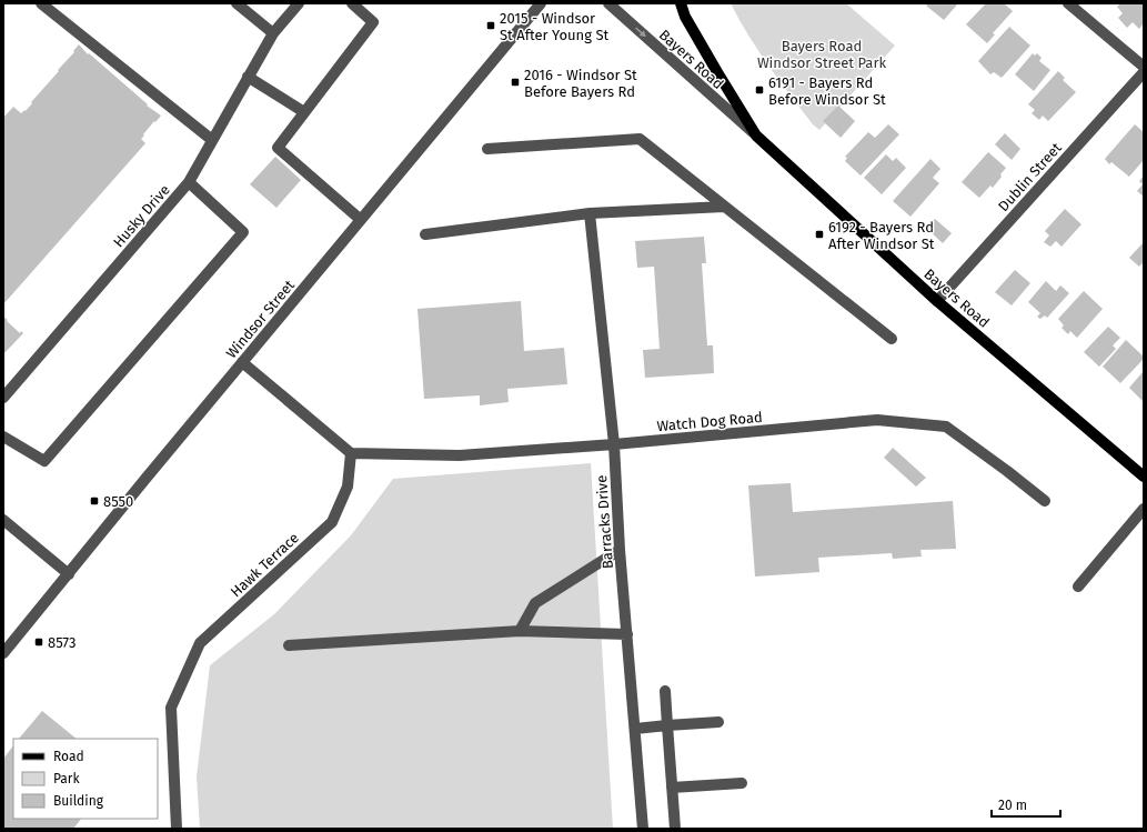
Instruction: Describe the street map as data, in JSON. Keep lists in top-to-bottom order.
{
  "streets": {
    "main road": ["Bayers Road"],
    "street": [
      "Dublin Street",
      "Husky Drive",
      "Windsor Street",
      "Watch Dog Road",
      "Barracks Drive",
      "Hawk Terrace"
    ]
  },
  "crossings": [
    ["Bayers Road", "Dublin Street"],
    ["Watch Dog Road", "Barracks Drive"],
    ["Watch Dog Road", "Hawk Terrace"]
  ],
  "parks": ["Bayers Road Windsor Street Park"],
  "places": {
    "transit": [
      "2015 - Windsor St After Young St",
      "2016 - Windsor St Before Bayers Rd",
      "6191 - Bayers Rd Before Windsor St",
      "6192 - Bayers Rd After Windsor St",
      "8550",
      "8573"
    ]
  },
  "legend": ["Road", "Park", "Building"],
  "scale_bar": "20 m"
}
